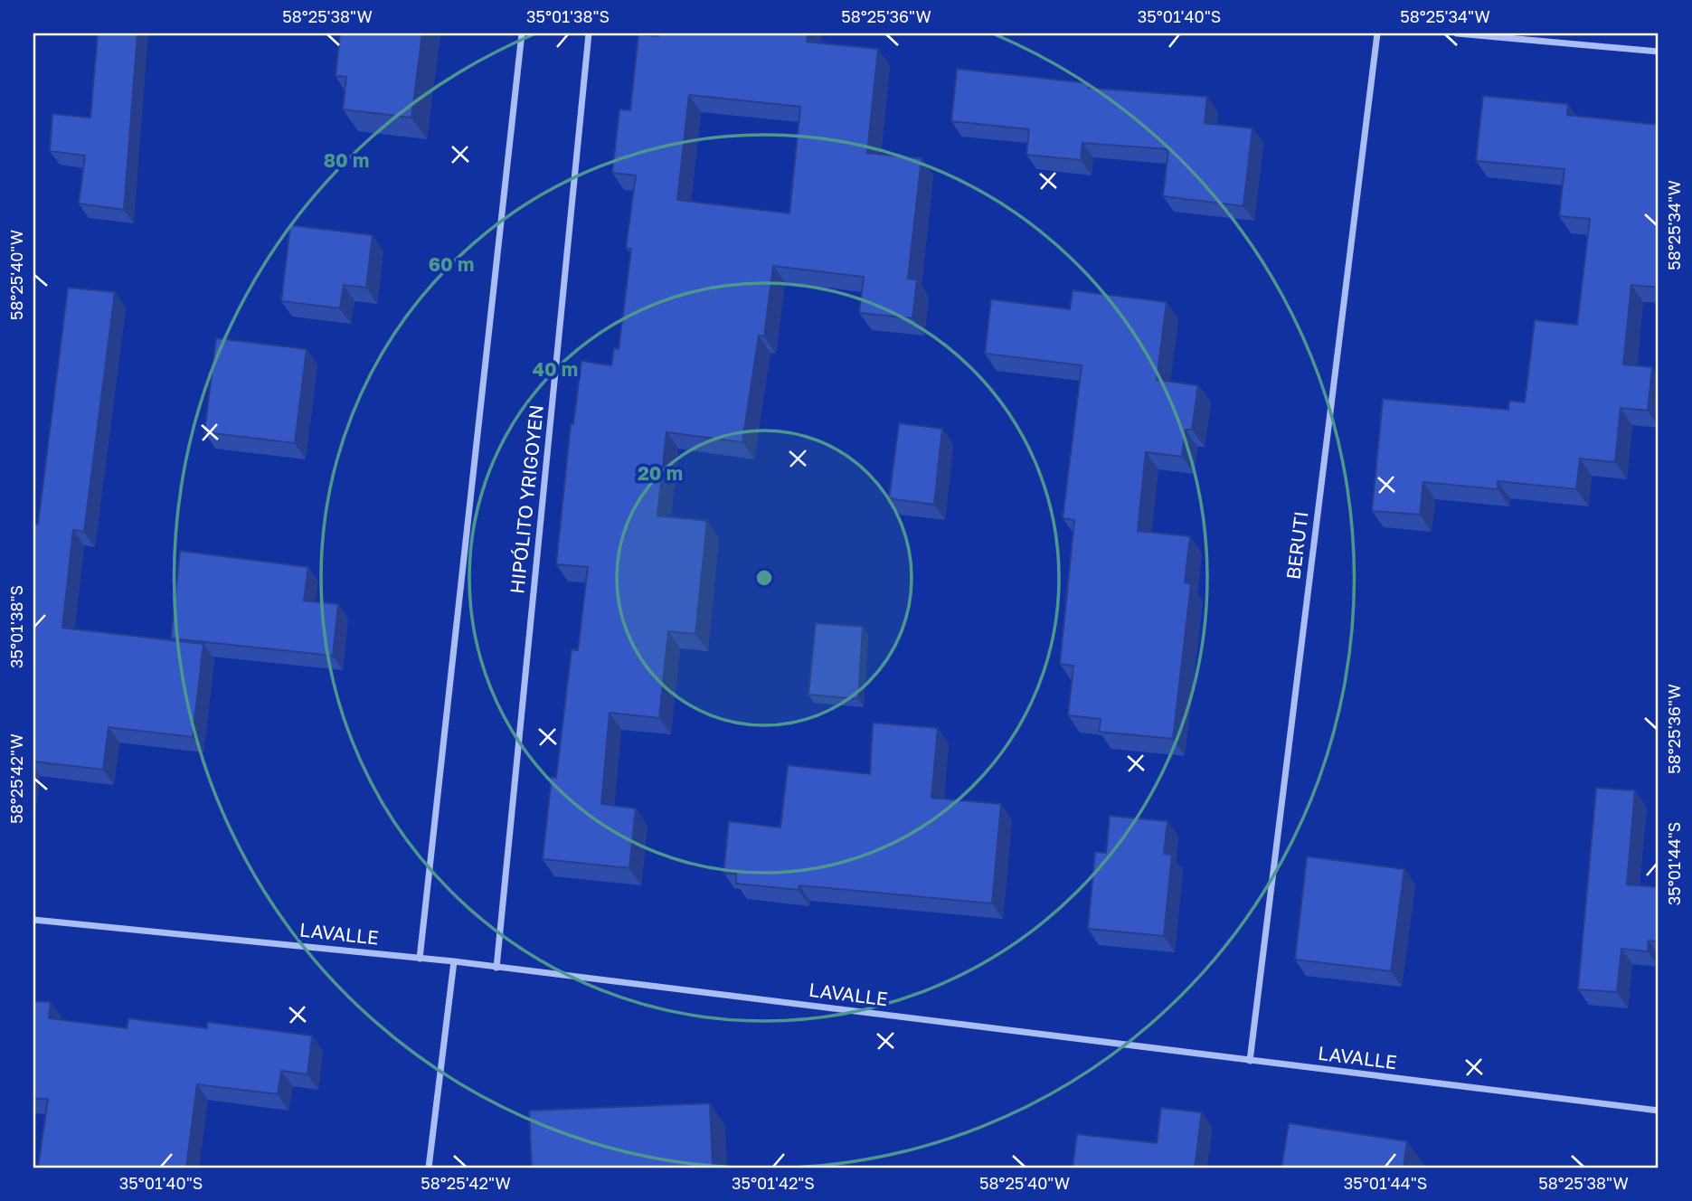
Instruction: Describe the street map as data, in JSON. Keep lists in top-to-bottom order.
{
  "streets": {
    "street": ["HIPÓLITO YRIGOYEN", "BERUTI", "LAVALLE"]
  },
  "crossings": [
    ["HIPÓLITO YRIGOYEN", "LAVALLE"],
    ["BERUTI", "LAVALLE"]
  ],
  "coordinates": [
    "58°25'38\"W",
    "35°01'38\"S",
    "58°25'36\"W",
    "35°01'40\"S",
    "58°25'34\"W",
    "58°25'40\"W",
    "58°25'42\"W",
    "35°01'44\"S",
    "35°01'42\"S"
  ],
  "rings": [
    "80 m",
    "60 m",
    "40 m",
    "20 m"
  ]
}
